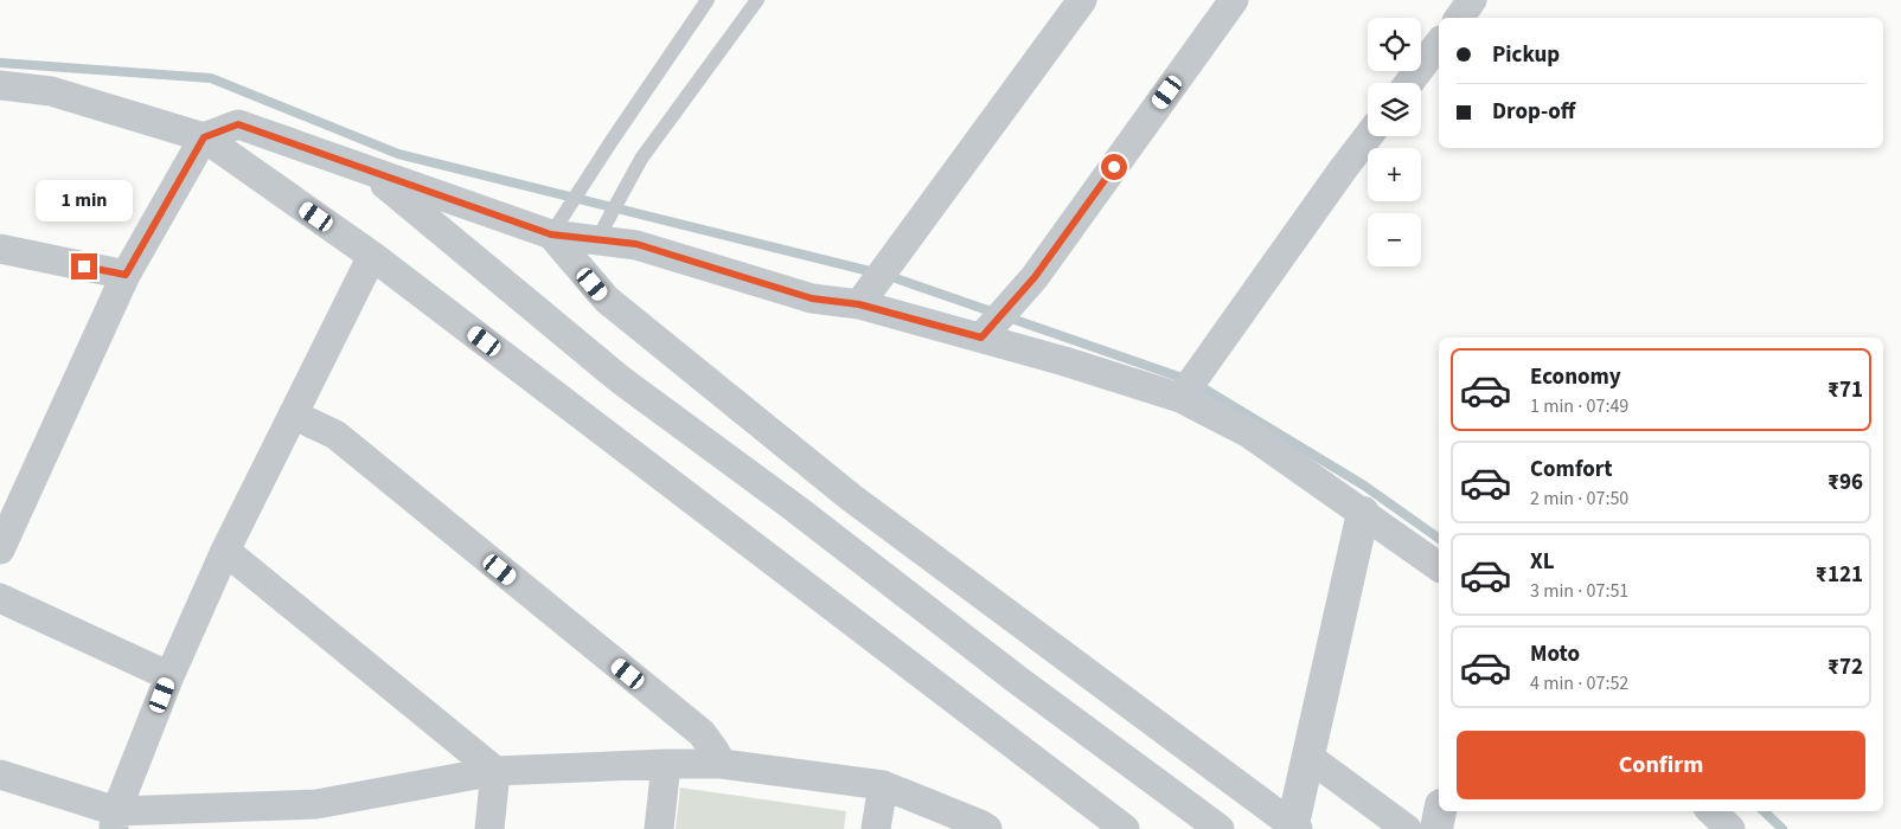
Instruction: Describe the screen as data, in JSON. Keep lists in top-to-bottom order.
{
  "page": {
    "map_buttons": ["+", "−"],
    "banner": ["Pickup", "Drop-off"],
    "bubble": "1 min",
    "list": [
      {
        "name": "Economy",
        "note": "1 min · 07:49",
        "value": "₹71"
      },
      {
        "name": "Comfort",
        "note": "2 min · 07:50",
        "value": "₹96"
      },
      {
        "name": "XL",
        "note": "3 min · 07:51",
        "value": "₹121"
      },
      {
        "name": "Moto",
        "note": "4 min · 07:52",
        "value": "₹72"
      }
    ],
    "buttons": "Confirm"
  }
}
